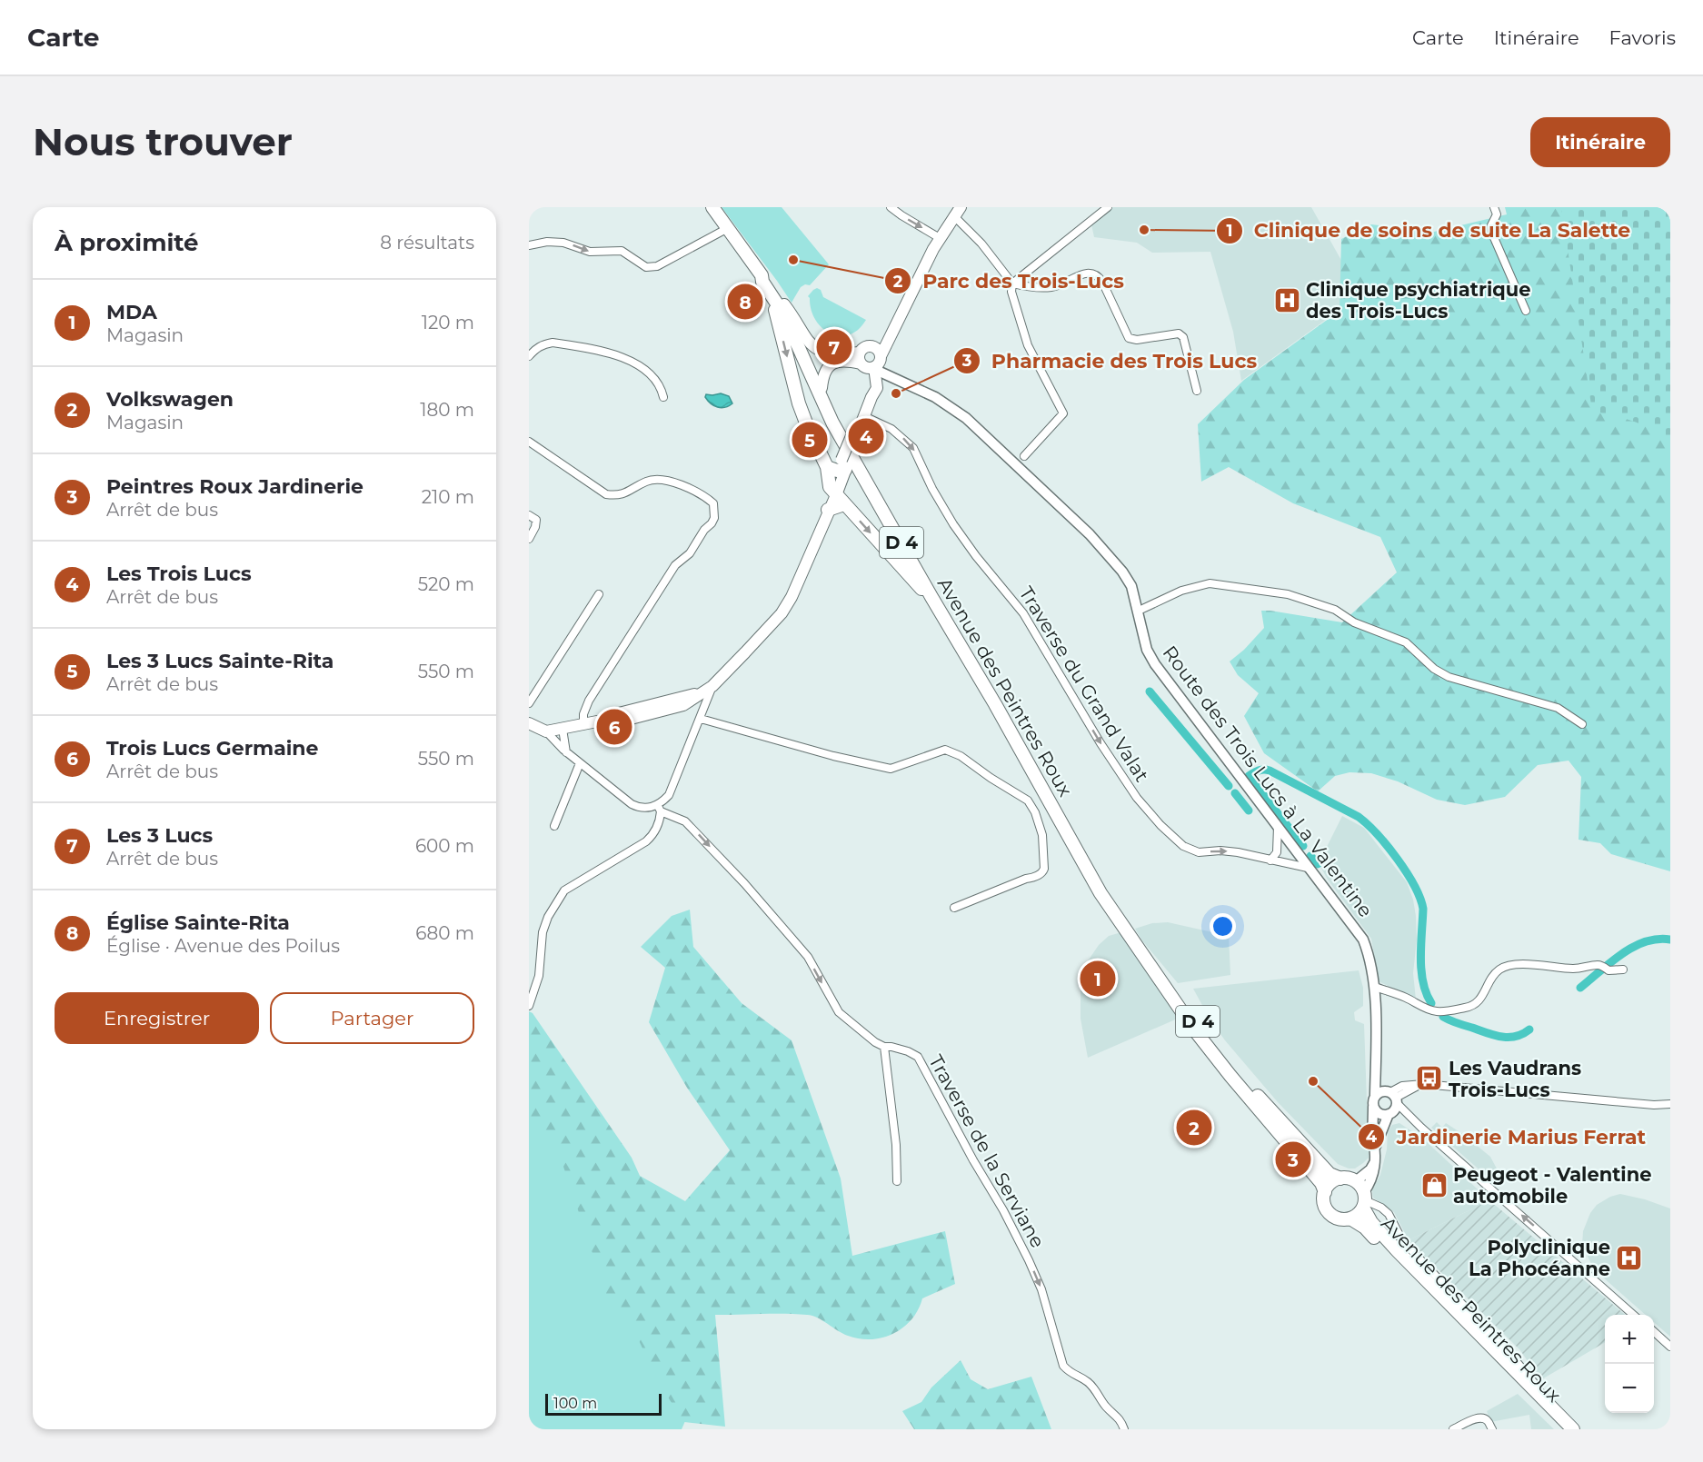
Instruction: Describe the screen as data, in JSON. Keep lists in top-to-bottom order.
{
  "streets": {
    "main road": ["D 4", "Avenue des Peintres Roux"],
    "street": ["Traverse du Grand Valat", "Route des Trois Lucs à La Valentine", "Traverse de la Serviane"]
  },
  "crossings": [
    ["D 4", "Avenue des Peintres Roux"],
    ["Traverse du Grand Valat", "Route des Trois Lucs à La Valentine"]
  ],
  "one_way": ["Traverse du Grand Valat", "Traverse de la Serviane"],
  "places": {
    "other": [
      "Clinique de soins de suite La Salette",
      "Parc des Trois-Lucs",
      "Pharmacie des Trois Lucs",
      "Jardinerie Marius Ferrat"
    ],
    "hospital": ["Clinique psychiatrique des Trois-Lucs", "Polyclinique La Phocéanne"],
    "bus stop": ["Les Vaudrans Trois-Lucs"],
    "shop": ["Peugeot - Valentine automobile"]
  },
  "scale_bar": "100 m",
  "page": {
    "header": "Carte",
    "nav": ["Carte", "Itinéraire", "Favoris"],
    "buttons": [
      "Itinéraire",
      ["Enregistrer", "Partager"]
    ],
    "title": "Nous trouver",
    "heading": ["À proximité", "8 résultats"],
    "list": [
      {
        "mark": "1",
        "name": "MDA",
        "note": "Magasin",
        "value": "120 m"
      },
      {
        "mark": "2",
        "name": "Volkswagen",
        "note": "Magasin",
        "value": "180 m"
      },
      {
        "mark": "3",
        "name": "Peintres Roux Jardinerie",
        "note": "Arrêt de bus",
        "value": "210 m"
      },
      {
        "mark": "4",
        "name": "Les Trois Lucs",
        "note": "Arrêt de bus",
        "value": "520 m"
      },
      {
        "mark": "5",
        "name": "Les 3 Lucs Sainte-Rita",
        "note": "Arrêt de bus",
        "value": "550 m"
      },
      {
        "mark": "6",
        "name": "Trois Lucs Germaine",
        "note": "Arrêt de bus",
        "value": "550 m"
      },
      {
        "mark": "7",
        "name": "Les 3 Lucs",
        "note": "Arrêt de bus",
        "value": "600 m"
      },
      {
        "mark": "8",
        "name": "Église Sainte-Rita",
        "note": "Église · Avenue des Poilus",
        "value": "680 m"
      }
    ],
    "pins": [
      "8",
      "7",
      "4",
      "5",
      "6",
      "1",
      "2",
      "3"
    ],
    "map_buttons": ["+", "−"],
    "scale": "100 m"
  }
}
